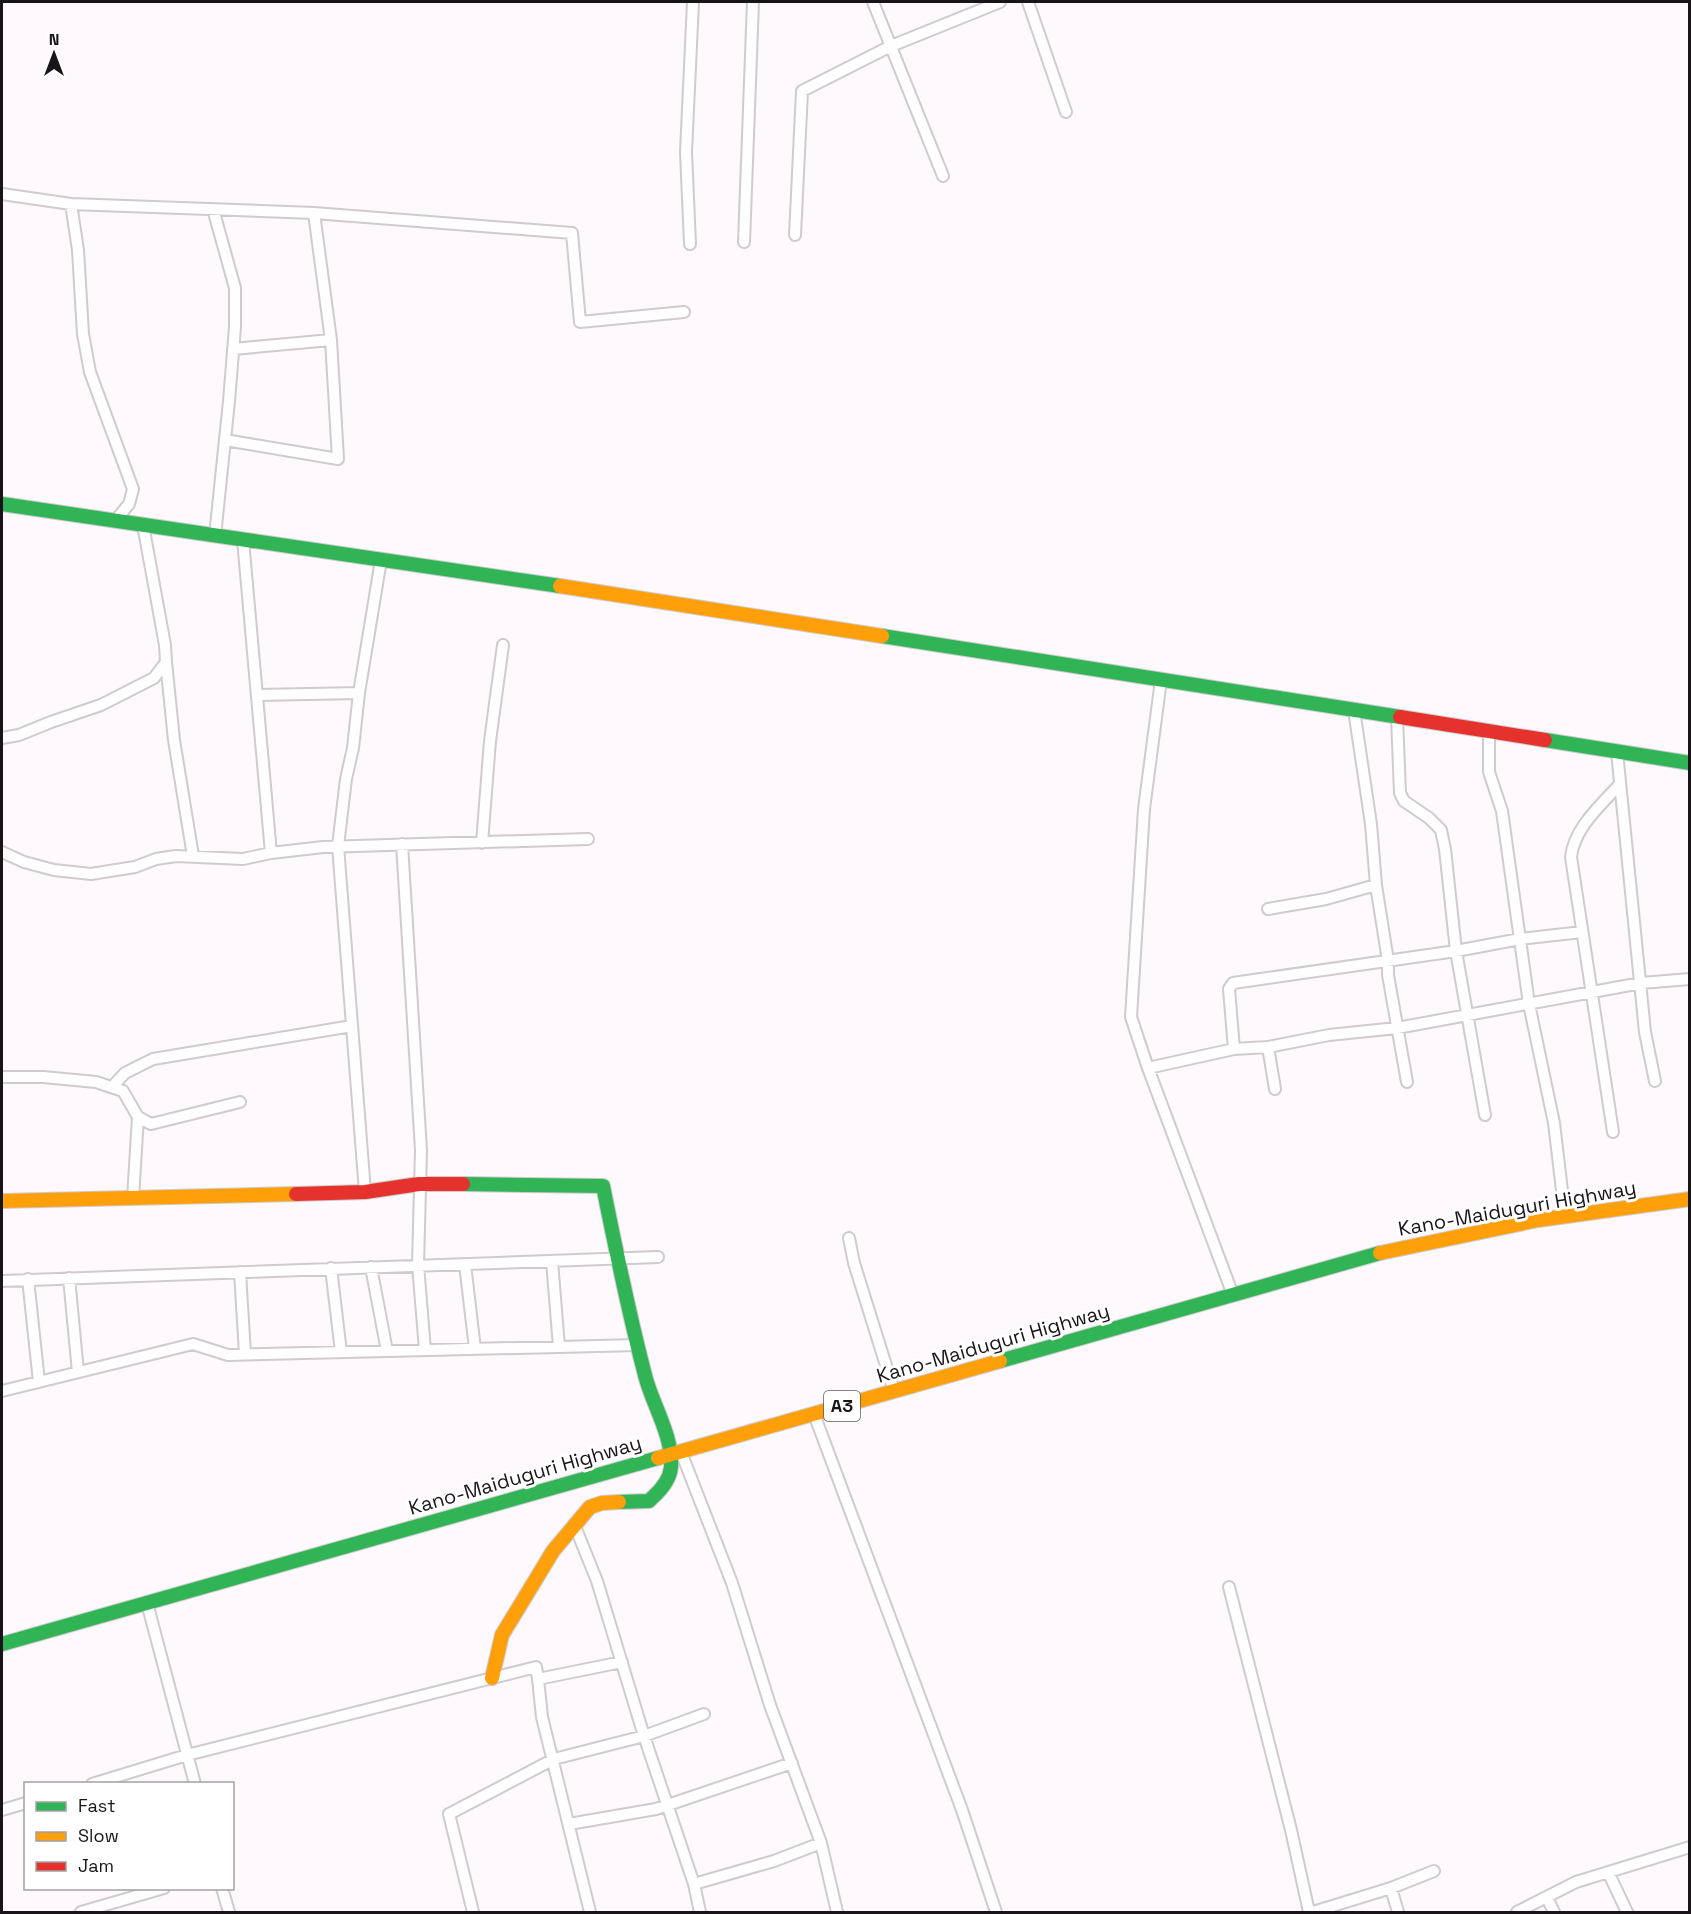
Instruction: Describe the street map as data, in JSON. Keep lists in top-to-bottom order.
{
  "streets": {
    "main road": ["Kano-Maiduguri Highway", "A3"]
  },
  "legend": ["Fast", "Slow", "Jam"],
  "north": "top"
}
